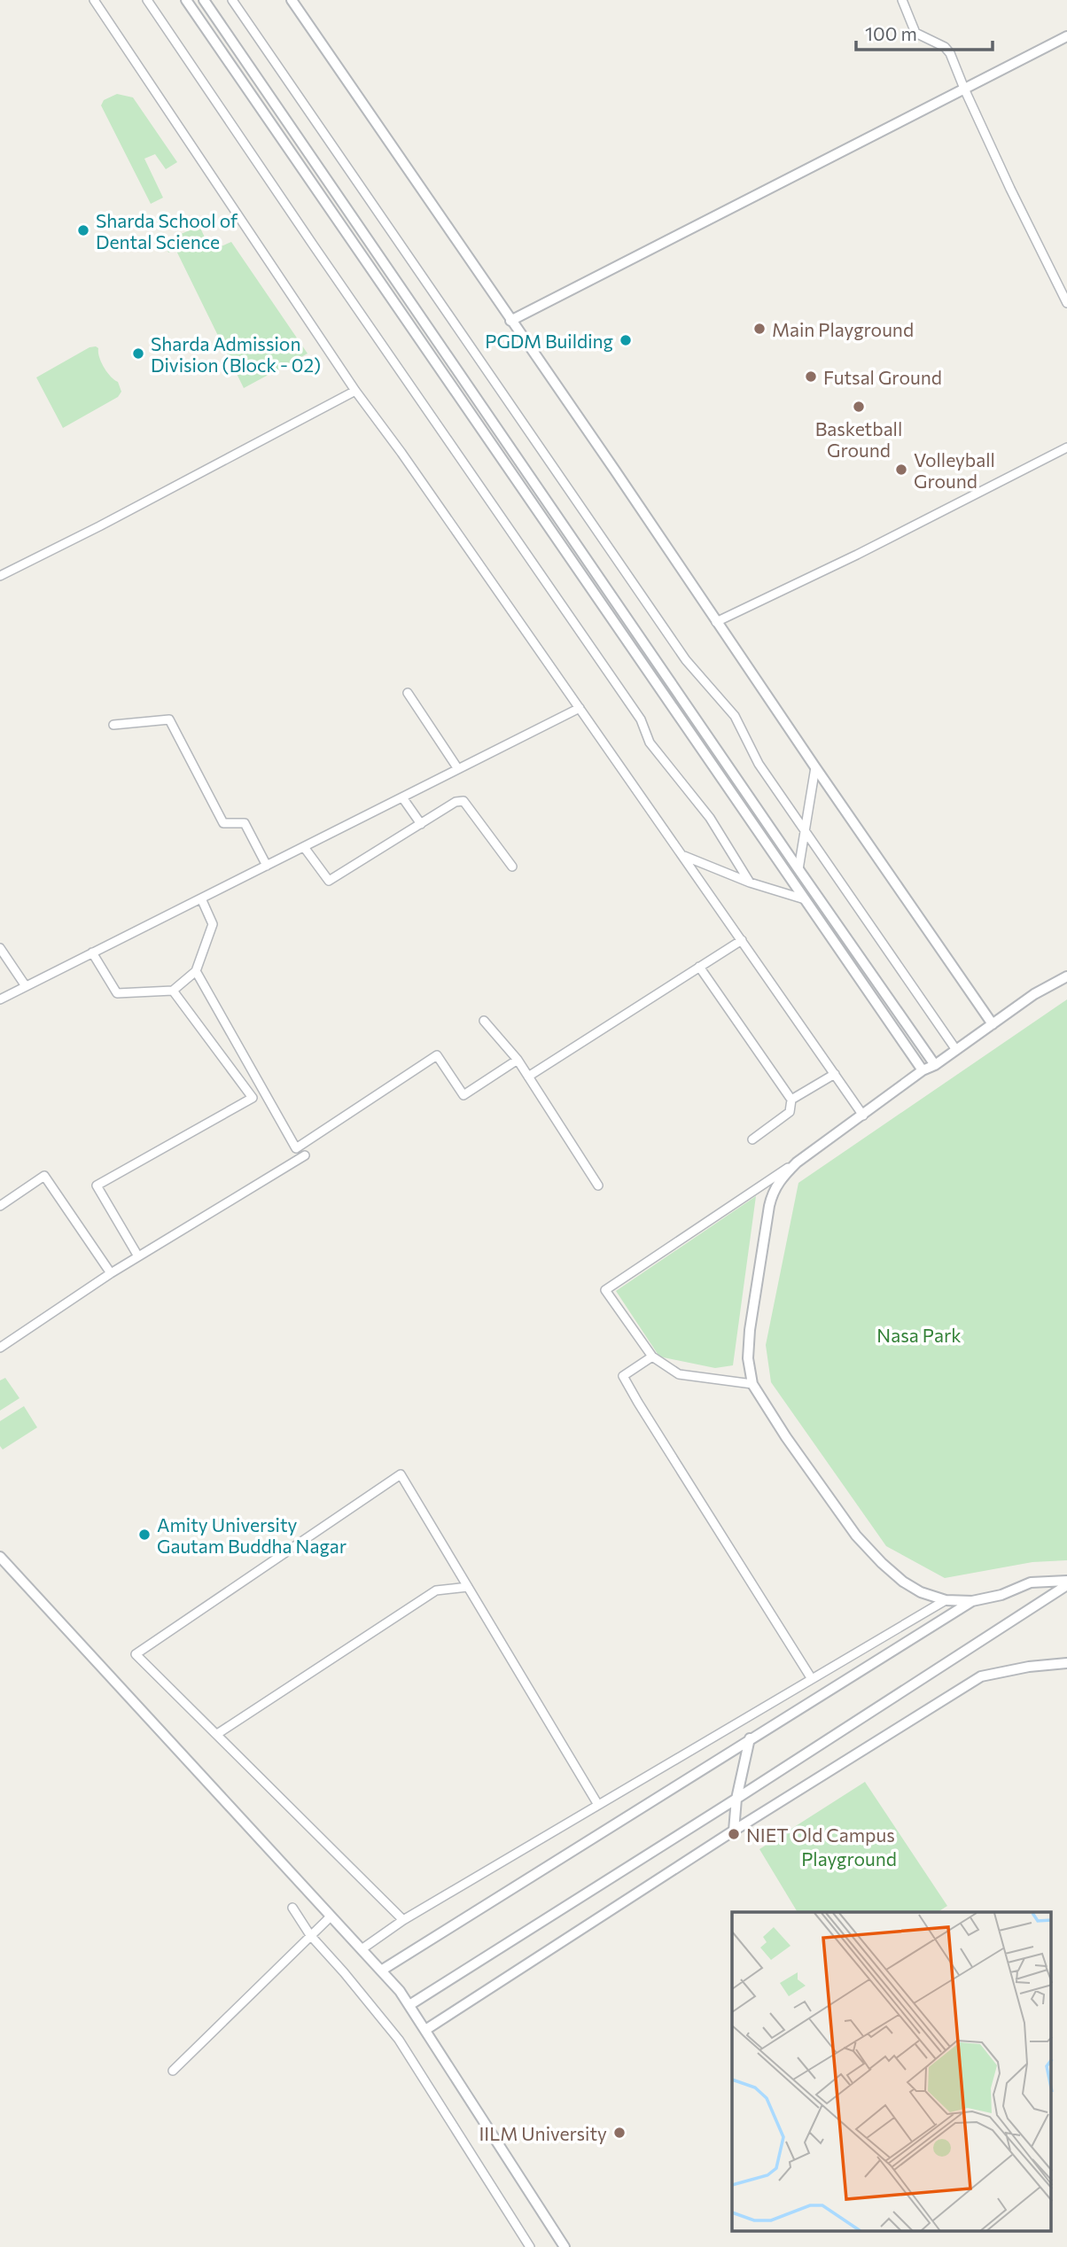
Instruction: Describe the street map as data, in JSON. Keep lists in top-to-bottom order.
{
  "parks": ["Nasa Park", "Playground"],
  "places": [
    "Sharda School of Dental Science",
    "Main Playground",
    "PGDM Building",
    "Sharda Admission Division (Block - 02)",
    "Futsal Ground",
    "Basketball Ground",
    "Volleyball Ground",
    "Amity University Gautam Buddha Nagar",
    "NIET Old Campus",
    "IILM University"
  ],
  "scale_bar": "100 m"
}
